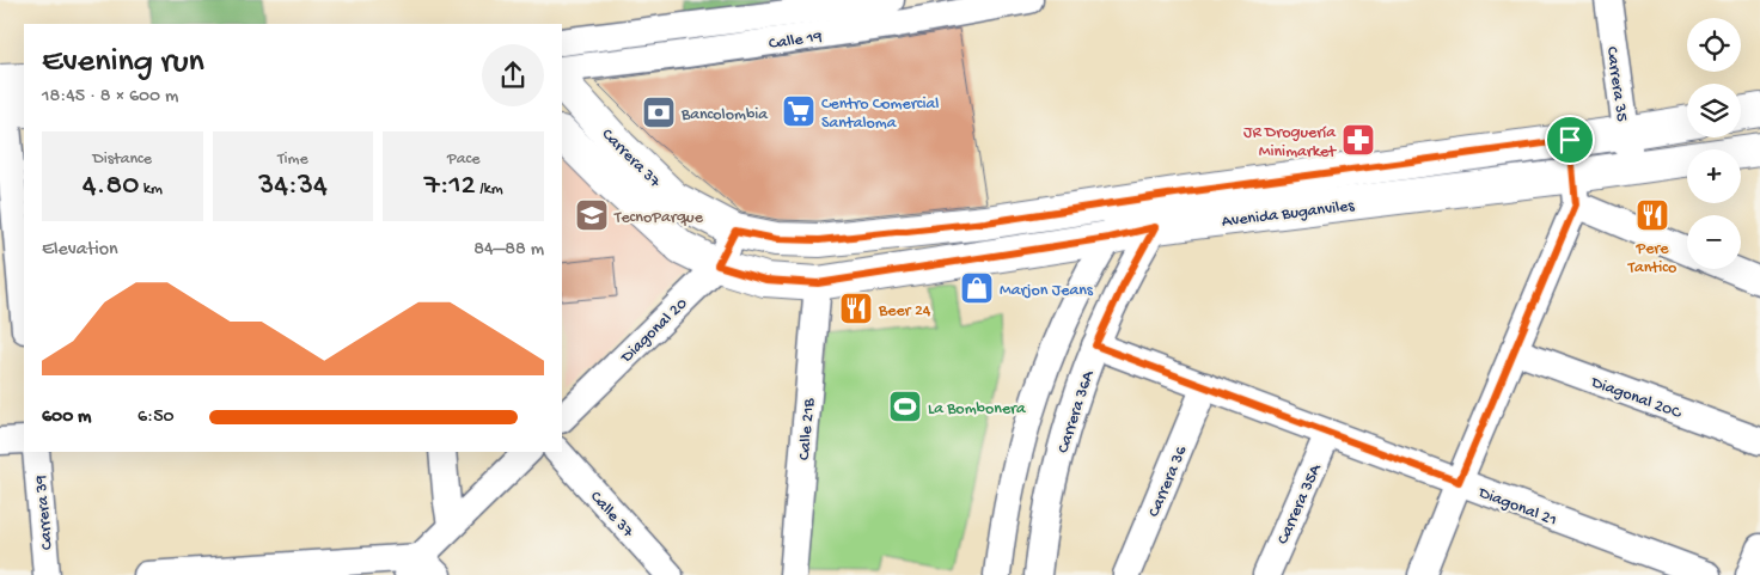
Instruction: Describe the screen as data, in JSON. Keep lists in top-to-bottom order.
{
  "streets": {
    "main road": ["Carrera 37", "Avenida Buganviles"],
    "street": [
      "Calle 19",
      "Carrera 35",
      "Diagonal 20",
      "Diagonal 20C",
      "Carrera 36A",
      "Calle 21B",
      "Carrera 36",
      "Carrera 35A",
      "Diagonal 21",
      "Carrera 39",
      "Calle 37"
    ]
  },
  "crossings": [
    ["Carrera 35", "Avenida Buganviles"],
    ["Carrera 37", "Avenida Buganviles"],
    ["Carrera 37", "Diagonal 20"],
    ["Carrera 37", "Calle 21B"],
    ["Avenida Buganviles", "Carrera 36A"],
    ["Avenida Buganviles", "Calle 21B"],
    ["Carrera 36A", "Diagonal 21"],
    ["Carrera 36", "Diagonal 21"],
    ["Carrera 35A", "Diagonal 21"]
  ],
  "places": {
    "supermarket": ["Centro Comercial Santaloma"],
    "bank": ["Bancolombia"],
    "pharmacy": ["JR Droguería Minimarket"],
    "school or university": ["TecnoParque"],
    "restaurant": ["Pere Tantico", "Beer 24"],
    "shop": ["Marjon Jeans"],
    "sports": ["La Bombonera"]
  },
  "page": {
    "map_buttons": ["+", "−"],
    "heading": ["Evening run", "18:45 · 8 × 600 m"],
    "stats": [
      ["Distance", "4.80 km"],
      ["Time", "34:34"],
      ["Pace", "7:12 /km"]
    ],
    "chart": ["Elevation", "84–88 m"],
    "list": [
      {
        "name": "600 m",
        "note": "6:50"
      }
    ]
  }
}
